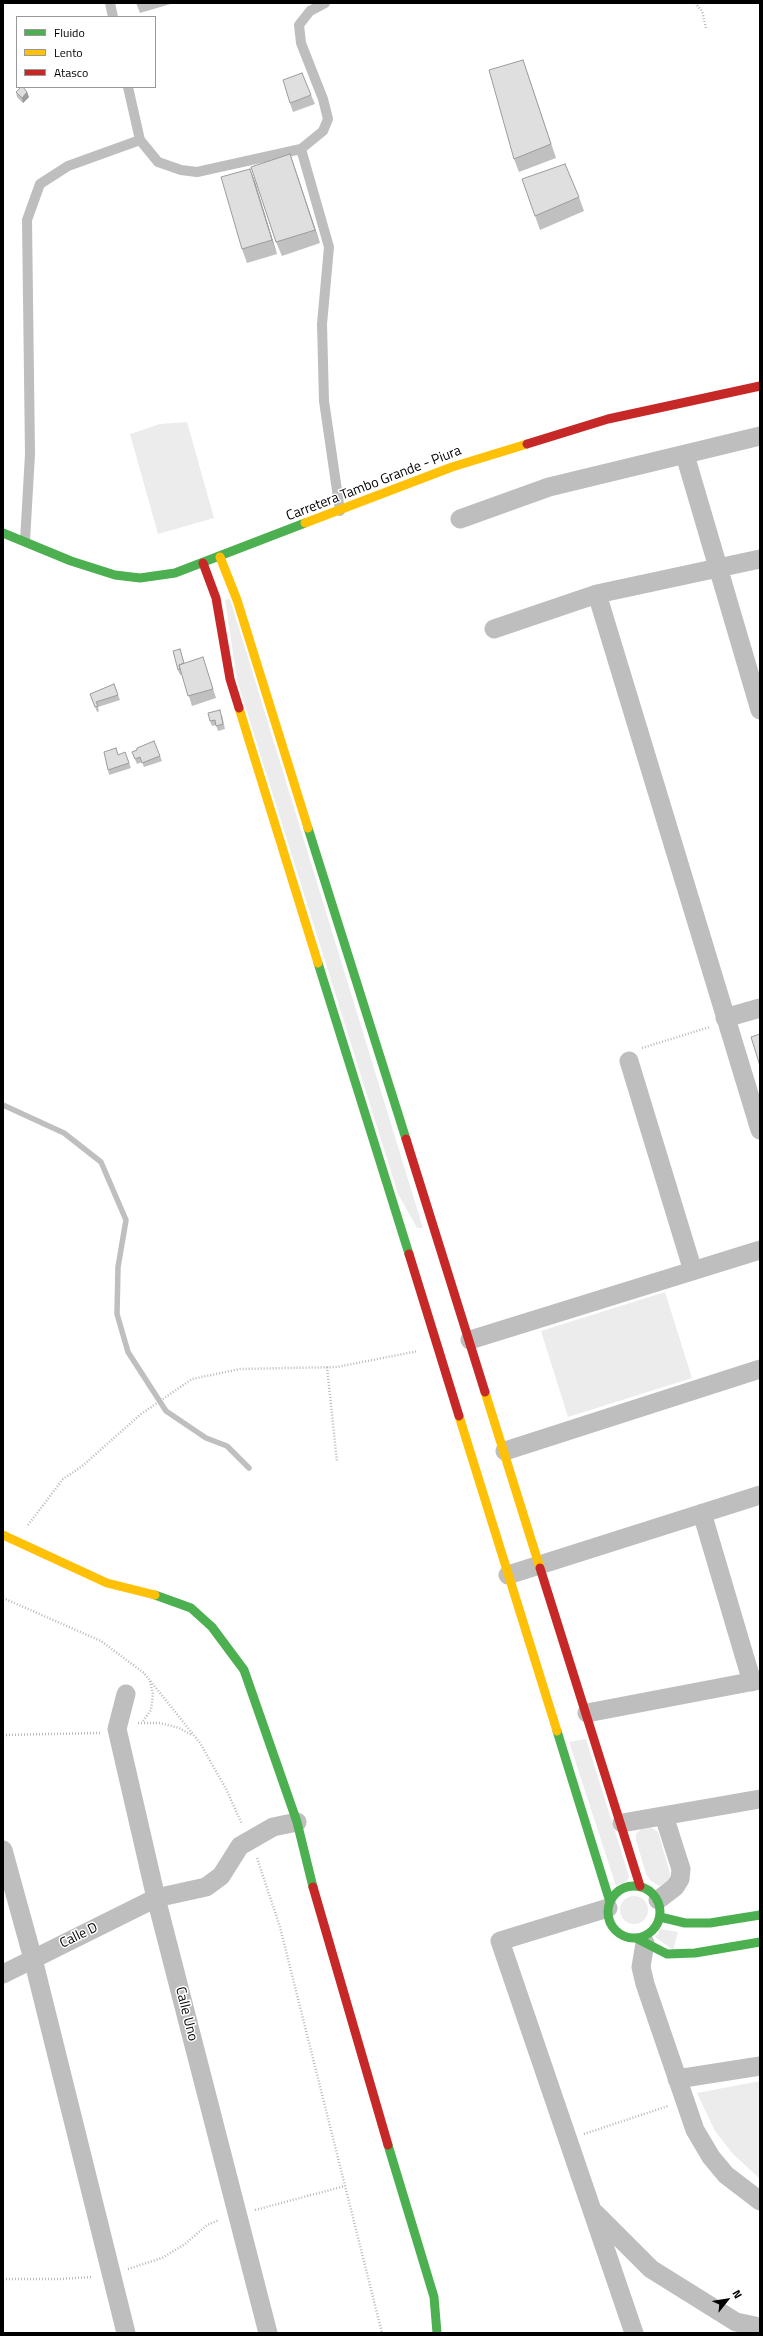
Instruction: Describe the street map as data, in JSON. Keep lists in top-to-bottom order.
{
  "streets": {
    "street": ["Carretera Tambo Grande - Piura", "Calle D", "Calle Uno"]
  },
  "crossings": [
    ["Calle D", "Calle Uno"]
  ],
  "legend": ["Fluido", "Lento", "Atasco"],
  "north": "top right"
}
